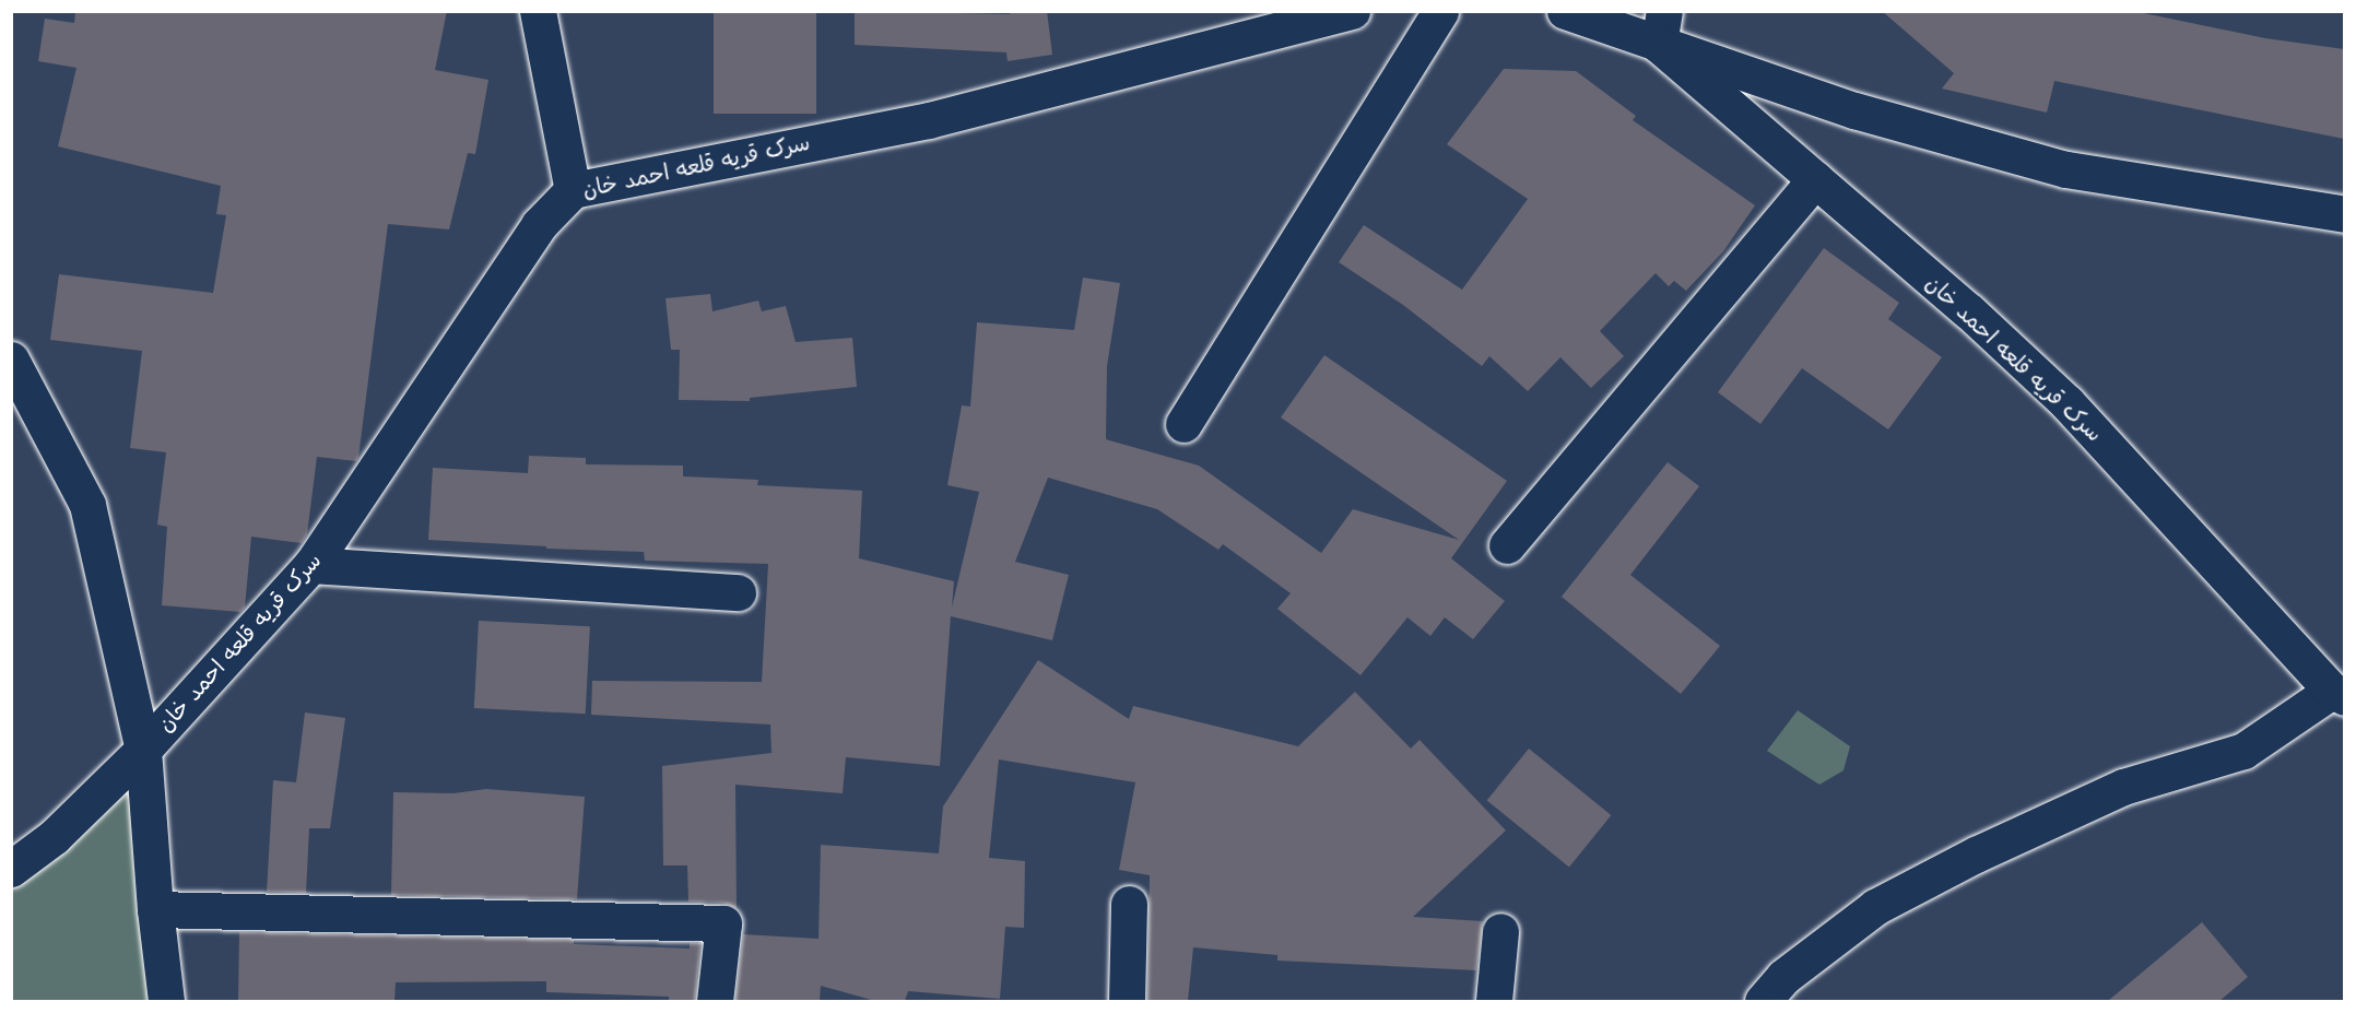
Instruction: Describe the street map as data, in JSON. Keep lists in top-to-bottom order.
{
  "streets": {
    "street": ["سرک قریه قلعه احمد خان"]
  }
}
